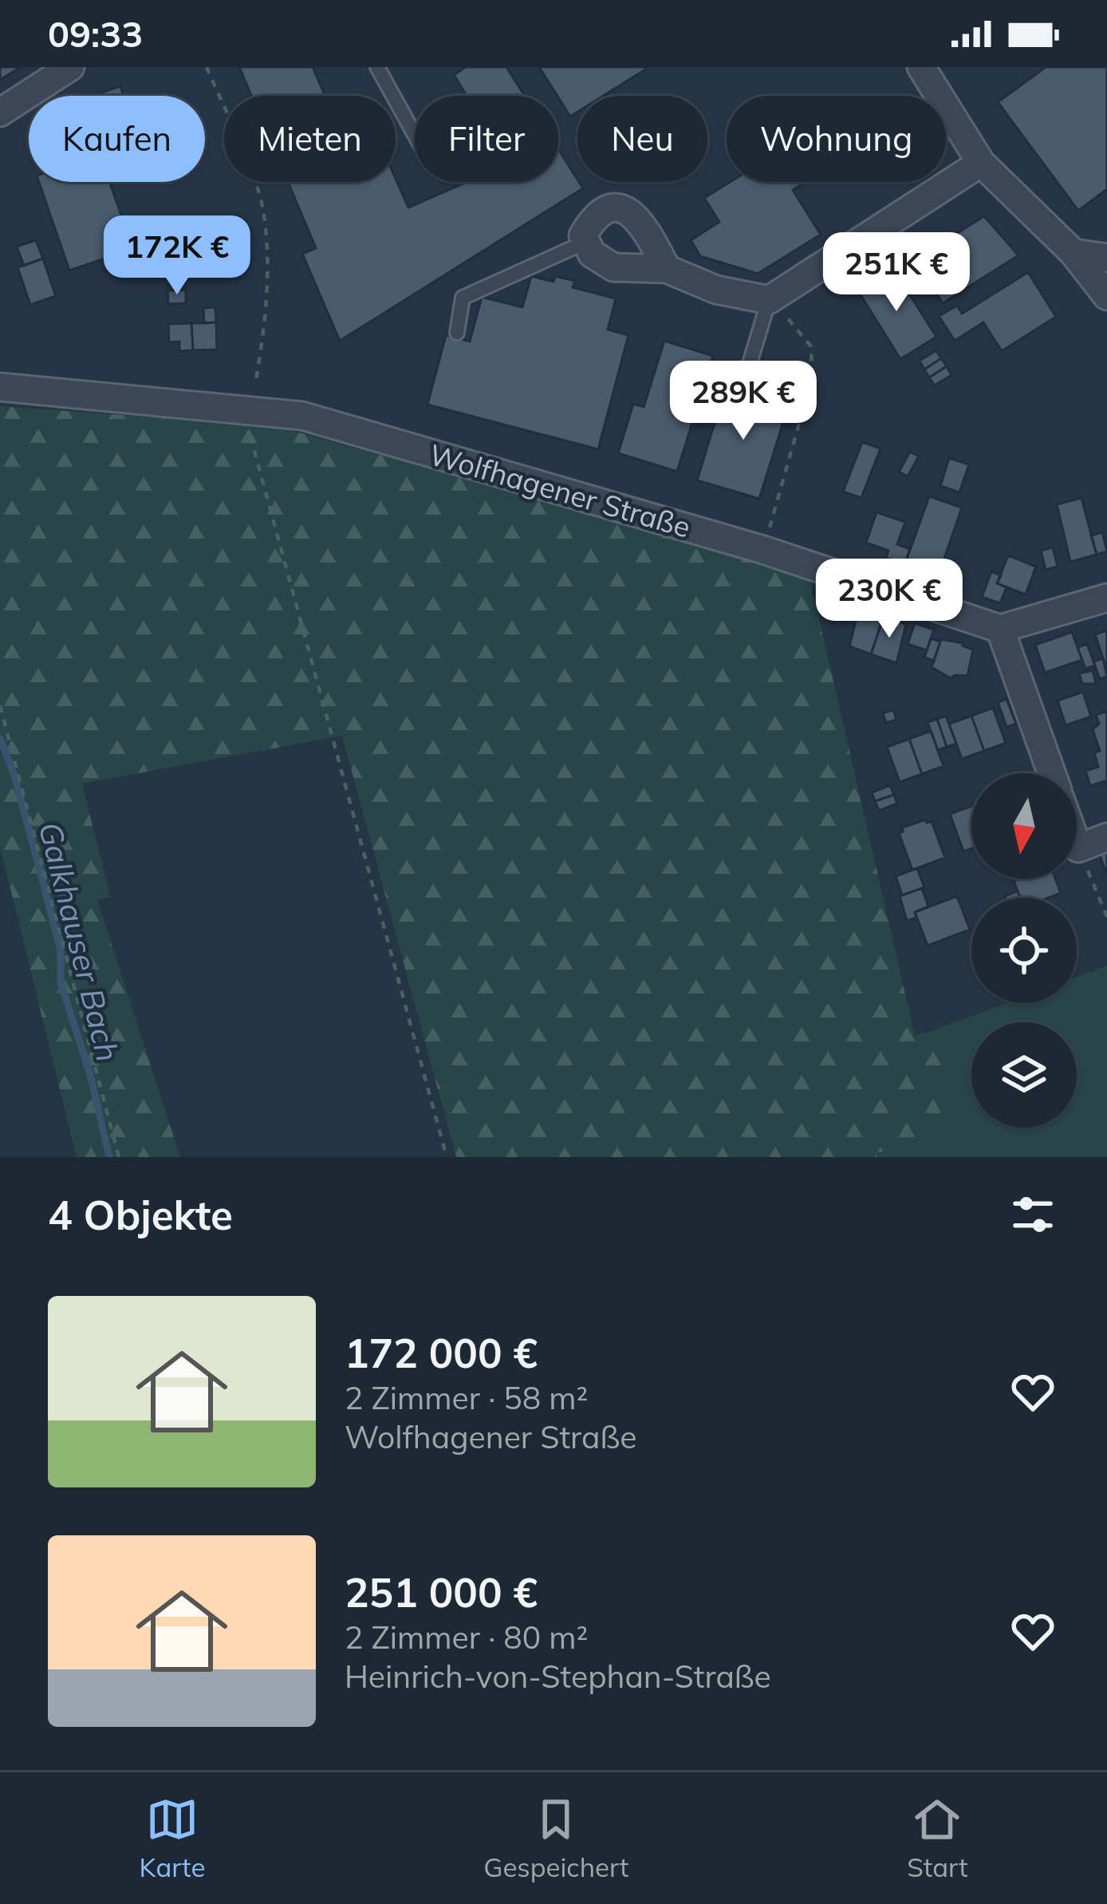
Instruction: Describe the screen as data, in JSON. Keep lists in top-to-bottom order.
{
  "streets": {
    "street": ["Wolfhagener Straße"]
  },
  "water": ["Galkhauser Bach"],
  "north": "bottom",
  "page": {
    "status": "09:33",
    "chip": [
      "Kaufen",
      "Mieten",
      "Filter",
      "Neu",
      "Wohnung"
    ],
    "price": [
      "172K €",
      "251K €",
      "289K €",
      "230K €"
    ],
    "heading": "4 Objekte",
    "list": [
      {
        "name": "172 000 €",
        "note": "2 Zimmer · 58 m² · Wolfhagener Straße"
      },
      {
        "name": "251 000 €",
        "note": "2 Zimmer · 80 m² · Heinrich-von-Stephan-Straße"
      }
    ],
    "tabs": ["Karte", "Gespeichert", "Start"]
  }
}
